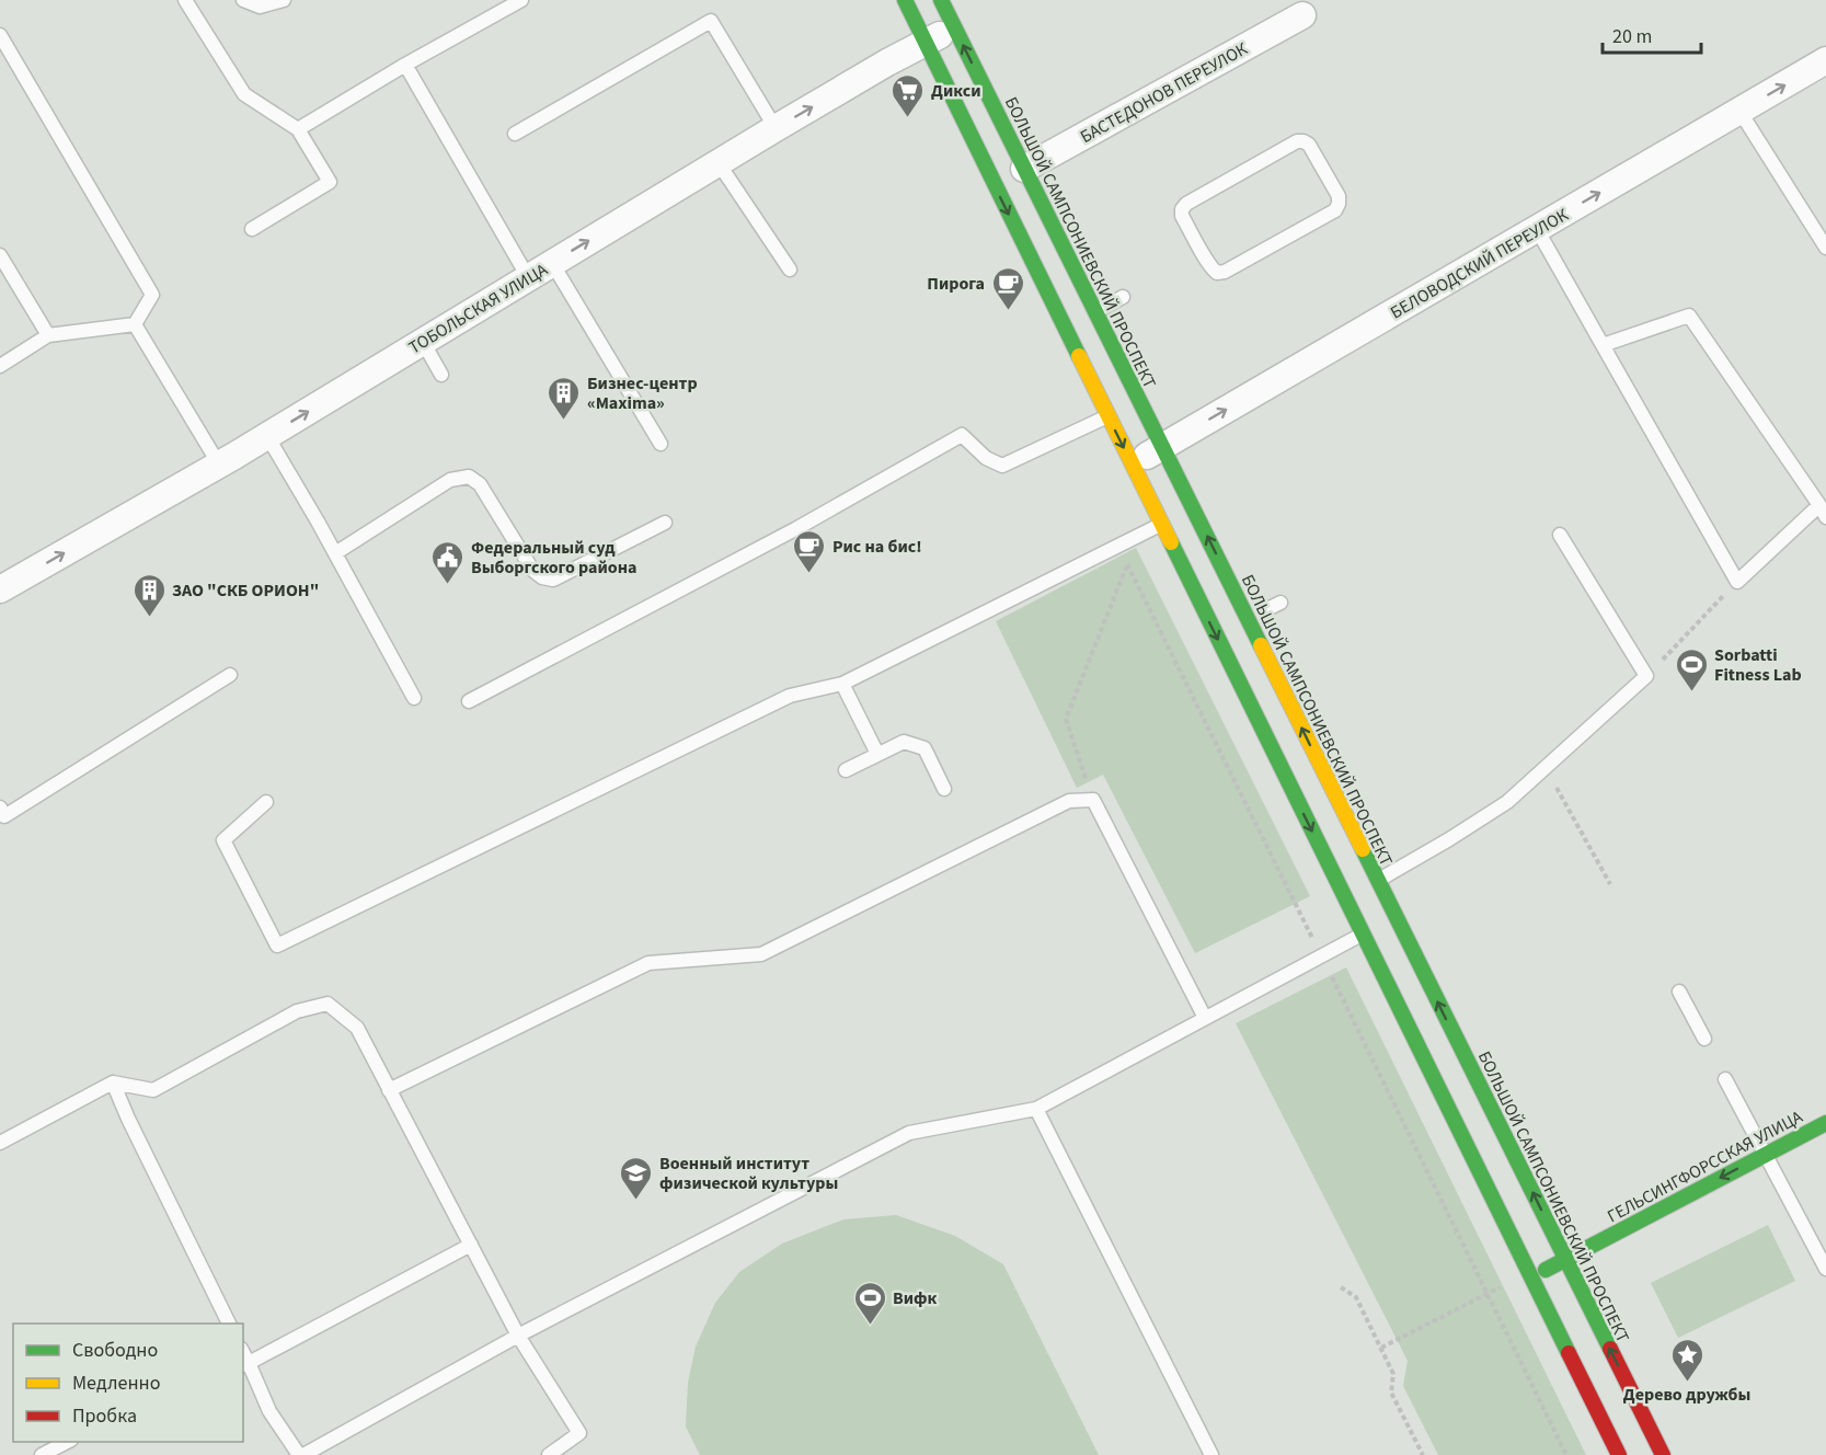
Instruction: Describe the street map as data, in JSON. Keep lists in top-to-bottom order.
{
  "streets": {
    "main road": ["БОЛЬШОЙ САМПСОНИЕВСКИЙ ПРОСПЕКТ", "ГЕЛЬСИНГФОРССКАЯ УЛИЦА"],
    "street": ["БАСТЕДОНОВ ПЕРЕУЛОК", "БЕЛОВОДСКИЙ ПЕРЕУЛОК", "ТОБОЛЬСКАЯ УЛИЦА"]
  },
  "crossings": [
    ["БАСТЕДОНОВ ПЕРЕУЛОК", "БОЛЬШОЙ САМПСОНИЕВСКИЙ ПРОСПЕКТ"],
    ["БОЛЬШОЙ САМПСОНИЕВСКИЙ ПРОСПЕКТ", "БЕЛОВОДСКИЙ ПЕРЕУЛОК"],
    ["БОЛЬШОЙ САМПСОНИЕВСКИЙ ПРОСПЕКТ", "ТОБОЛЬСКАЯ УЛИЦА"],
    ["БОЛЬШОЙ САМПСОНИЕВСКИЙ ПРОСПЕКТ", "ГЕЛЬСИНГФОРССКАЯ УЛИЦА"]
  ],
  "one_way": ["БЕЛОВОДСКИЙ ПЕРЕУЛОК", "ТОБОЛЬСКАЯ УЛИЦА", "ГЕЛЬСИНГФОРССКАЯ УЛИЦА"],
  "places": {
    "supermarket": ["Дикси"],
    "cafe": ["Пирога", "Рис на бис!"],
    "building": ["Бизнес-центр «Maxima»", "ЗАО \"СКБ ОРИОН\""],
    "public building": ["Федеральный суд Выборгского района"],
    "sports": ["Sorbatti Fitness Lab", "Вифк"],
    "school or university": ["Военный институт физической культуры"],
    "place": ["Дерево дружбы"]
  },
  "legend": ["Свободно", "Медленно", "Пробка"],
  "scale_bar": "20 m"
}
